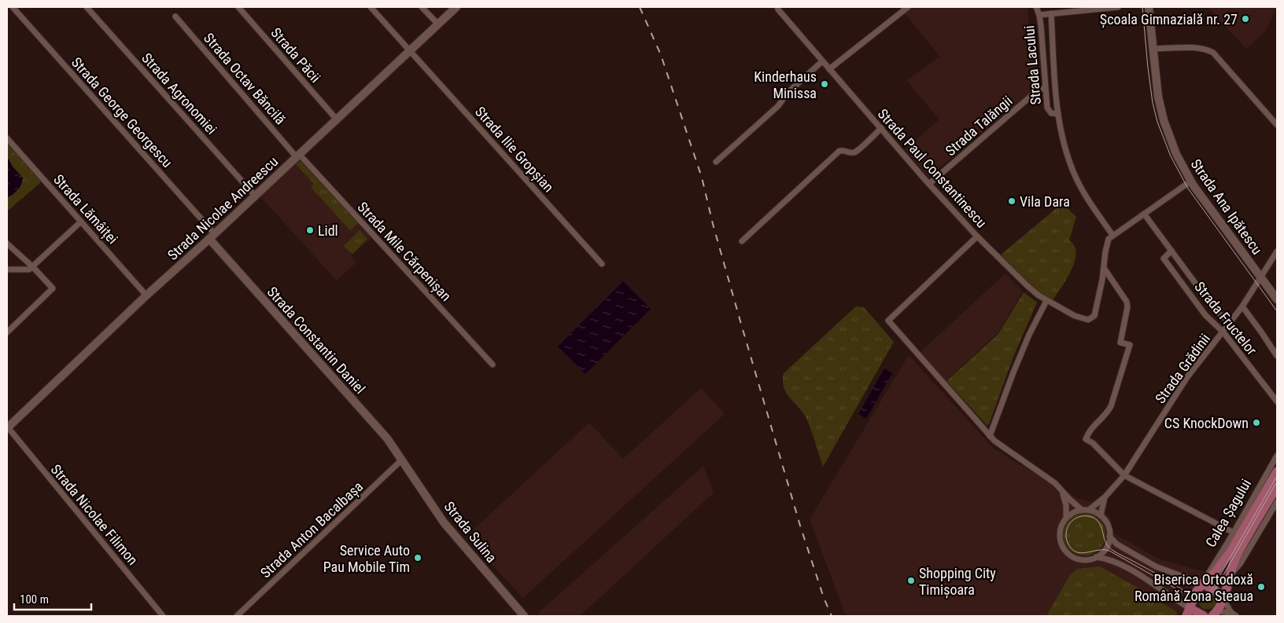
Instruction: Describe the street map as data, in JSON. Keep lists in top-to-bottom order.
{
  "streets": {
    "main road": ["Calea Șagului"],
    "street": [
      "Strada Păcii",
      "Strada Lacului",
      "Strada Octav Băncilă",
      "Strada Agronomiei",
      "Strada George Georgescu",
      "Strada Talăngii",
      "Strada Ilie Gropșian",
      "Strada Paul Constantinescu",
      "Strada Ana Ipătescu",
      "Strada Nicolae Andreescu",
      "Strada Lămâiței",
      "Strada Mile Cărpenișan",
      "Strada Fructelor",
      "Strada Constantin Daniel",
      "Strada Grădinii",
      "Strada Nicolae Filimon",
      "Strada Anton Bacalbașa",
      "Strada Sulina"
    ]
  },
  "crossings": [
    ["Strada Păcii", "Strada Nicolae Andreescu"],
    ["Strada Lacului", "Strada Talăngii"],
    ["Strada Octav Băncilă", "Strada Nicolae Andreescu"],
    ["Strada Octav Băncilă", "Strada Mile Cărpenișan"],
    ["Strada Agronomiei", "Strada Nicolae Andreescu"],
    ["Strada George Georgescu", "Strada Nicolae Andreescu"],
    ["Strada George Georgescu", "Strada Constantin Daniel"],
    ["Strada Talăngii", "Strada Paul Constantinescu"],
    ["Strada Ilie Gropșian", "Strada Nicolae Andreescu"],
    ["Strada Ana Ipătescu", "Strada Grădinii"],
    ["Strada Nicolae Andreescu", "Strada Lămâiței"],
    ["Strada Nicolae Andreescu", "Strada Mile Cărpenișan"],
    ["Strada Nicolae Andreescu", "Strada Constantin Daniel"],
    ["Strada Nicolae Andreescu", "Strada Nicolae Filimon"],
    ["Strada Fructelor", "Strada Grădinii"],
    ["Strada Constantin Daniel", "Strada Anton Bacalbașa"],
    ["Strada Constantin Daniel", "Strada Sulina"],
    ["Strada Anton Bacalbașa", "Strada Sulina"]
  ],
  "places": [
    "Școala Gimnazială nr. 27",
    "Kinderhaus Minissa",
    "Vila Dara",
    "Lidl",
    "CS KnockDown",
    "Service Auto Pau Mobile Tim",
    "Shopping City Timișoara",
    "Biserica Ortodoxă Română Zona Steaua"
  ],
  "scale_bar": "100 m"
}
